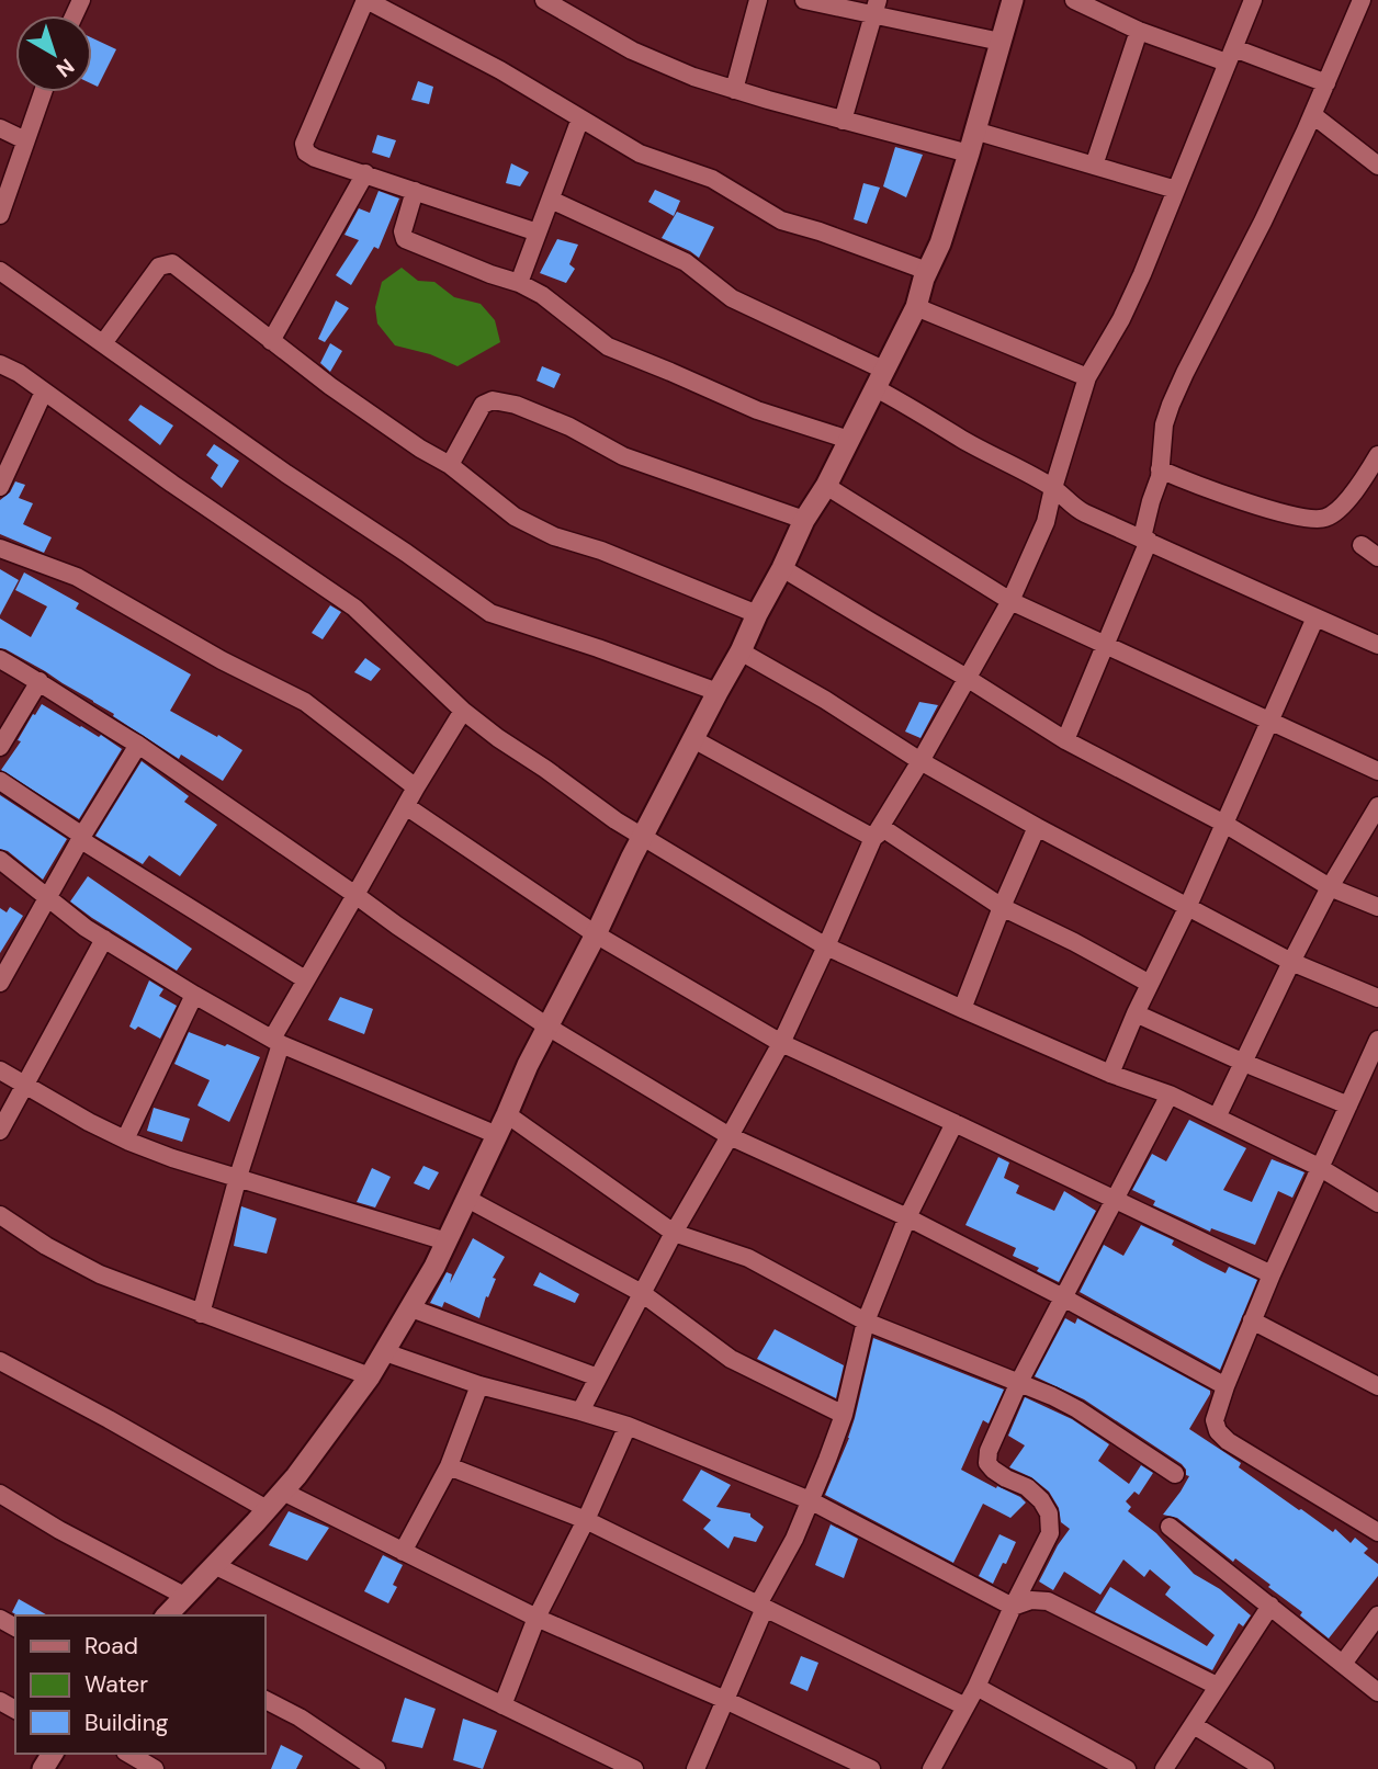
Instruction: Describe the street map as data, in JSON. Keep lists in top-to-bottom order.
{
  "legend": ["Road", "Water", "Building"],
  "north": "bottom right"
}
